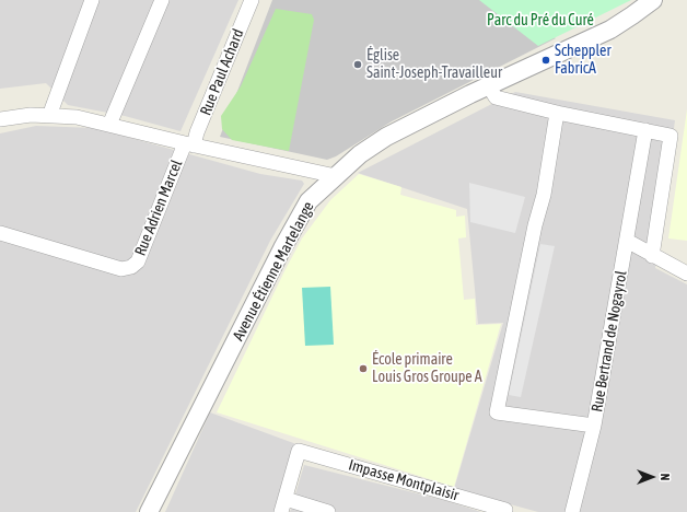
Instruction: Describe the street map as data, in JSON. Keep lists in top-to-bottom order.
{
  "streets": {
    "street": [
      "Rue Paul Achard",
      "Rue Adrien Marcel",
      "Avenue Étienne Martelange",
      "Rue Bertrand de Nogayrol",
      "Impasse Montplaisir"
    ]
  },
  "crossings": [
    ["Rue Paul Achard", "Rue Adrien Marcel"]
  ],
  "parks": ["Parc du Pré du Curé"],
  "places": ["Scheppler FabricA", "Église Saint-Joseph-Travailleur", "École primaire Louis Gros Groupe A"],
  "north": "right"
}
